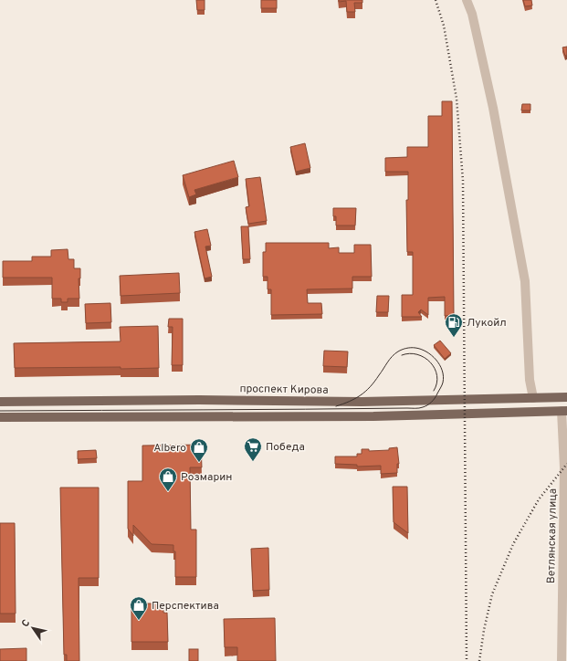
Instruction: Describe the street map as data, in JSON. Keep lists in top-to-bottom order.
{
  "streets": {
    "main road": ["проспект Кирова"],
    "street": ["Ветлянская улица"]
  },
  "places": {
    "fuel station": ["Лукойл"],
    "supermarket": ["Победа"],
    "shop": ["Albero", "Розмарин", "Перспектива"]
  },
  "north": "top left"
}
